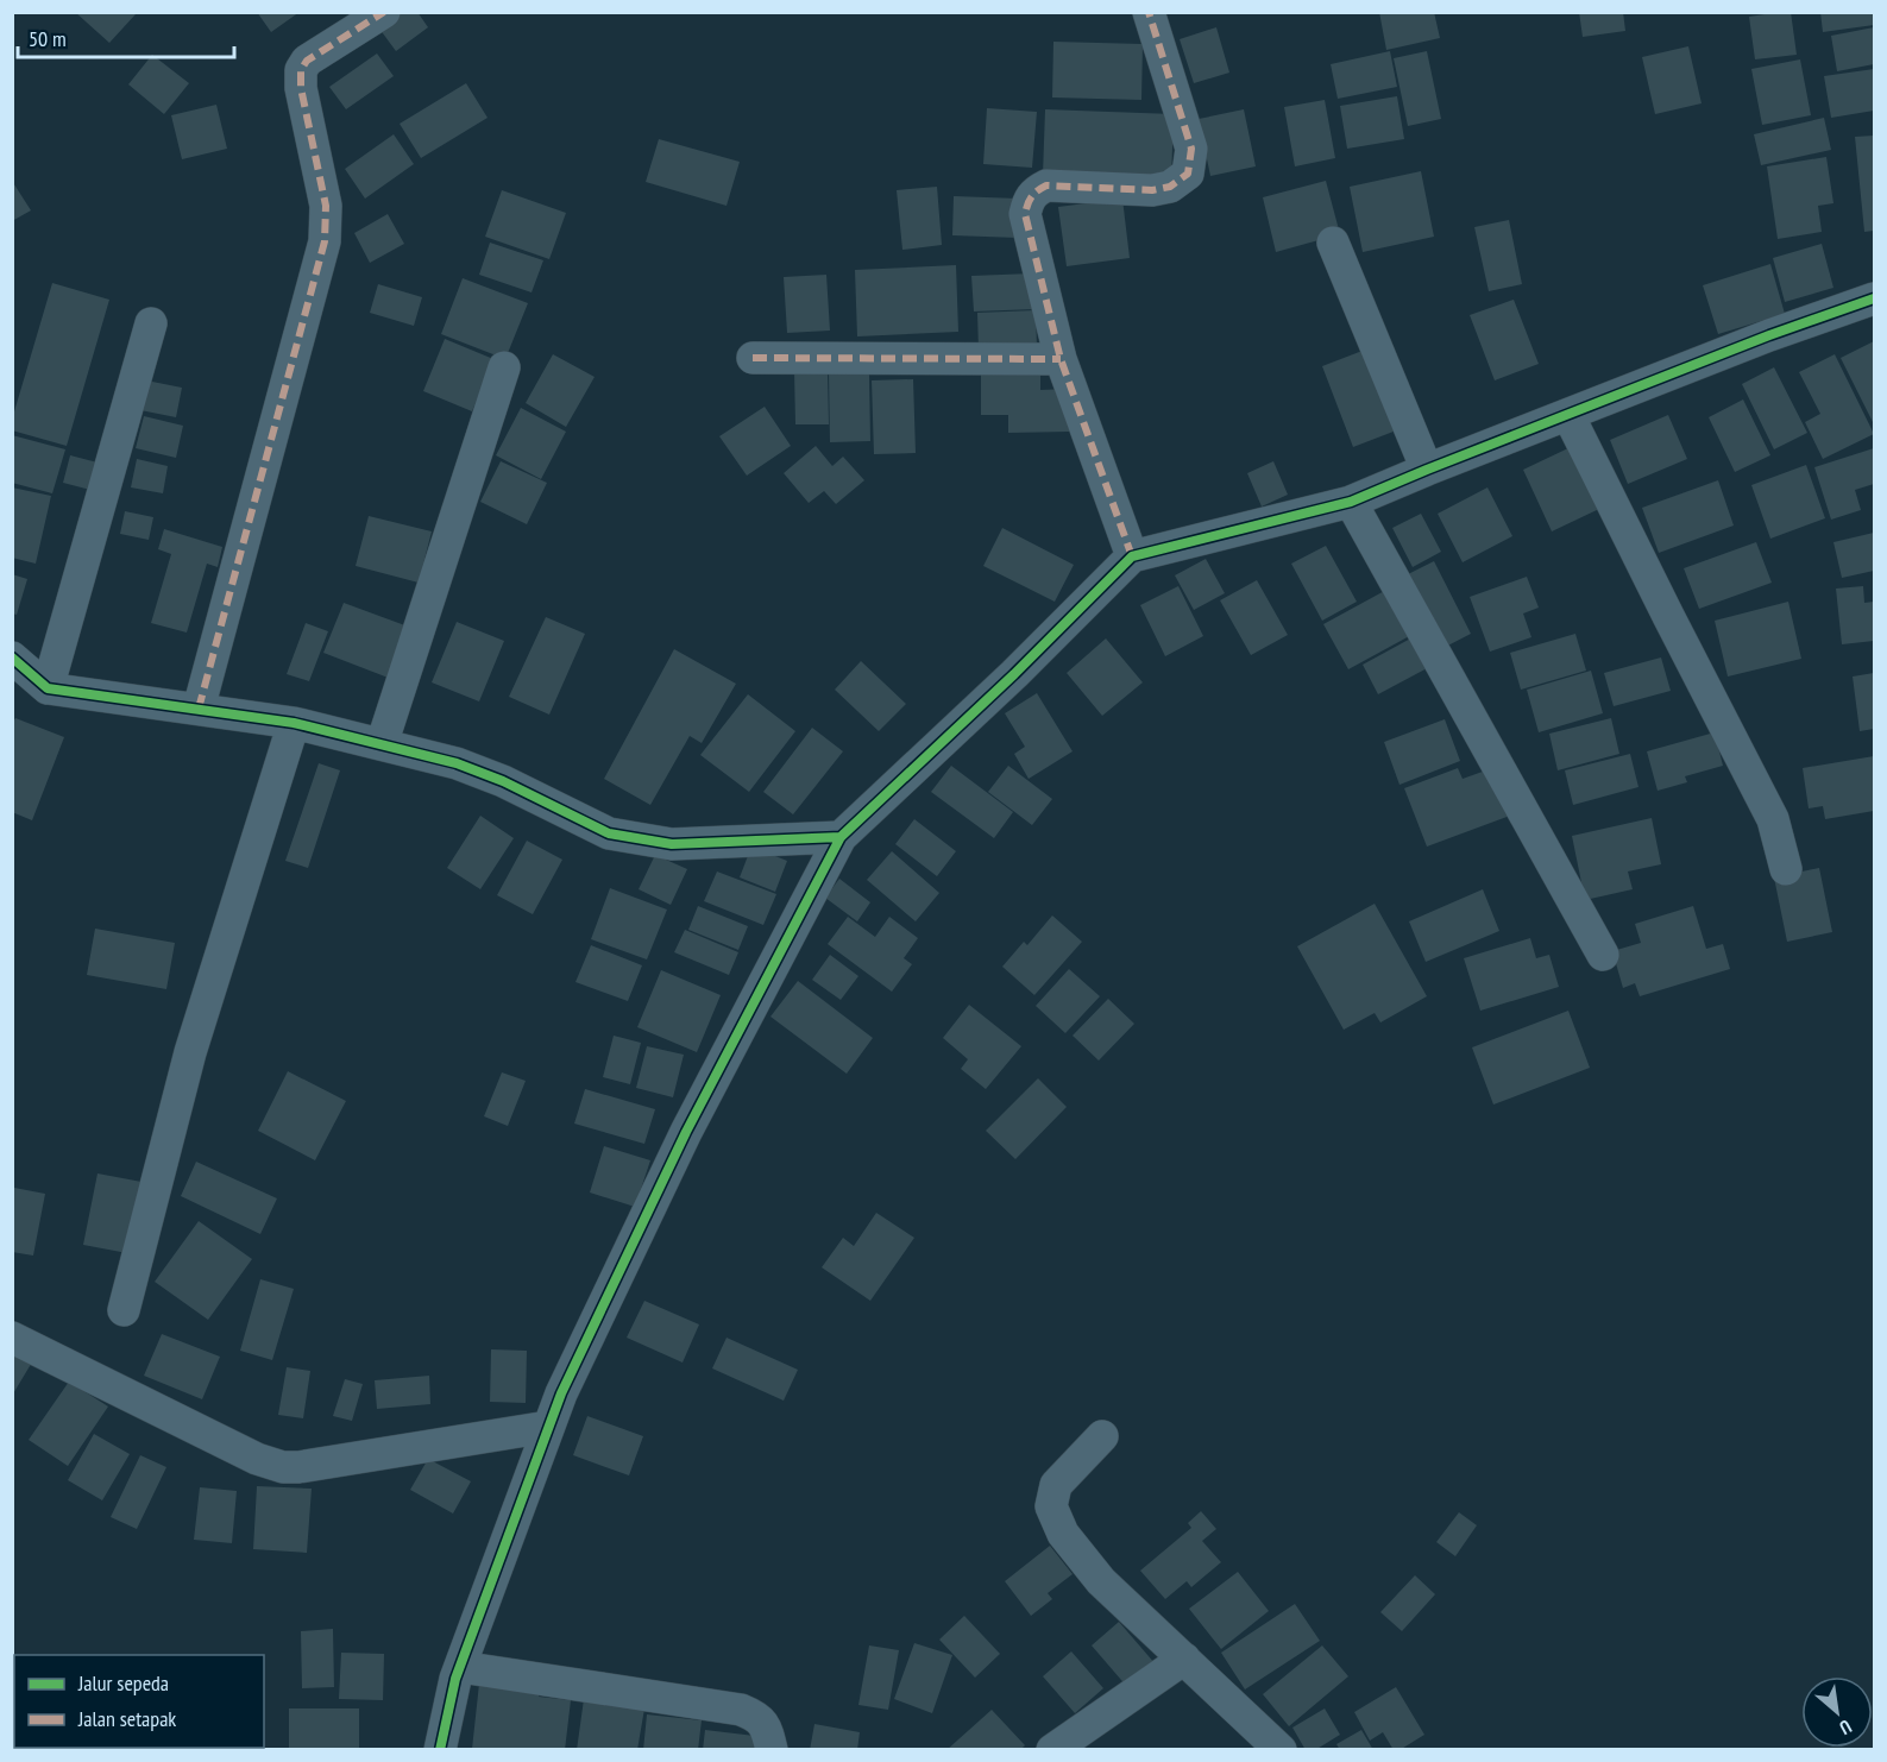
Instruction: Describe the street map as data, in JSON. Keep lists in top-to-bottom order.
{
  "legend": ["Jalur sepeda", "Jalan setapak"],
  "scale_bar": "50 m",
  "north": "bottom right"
}
